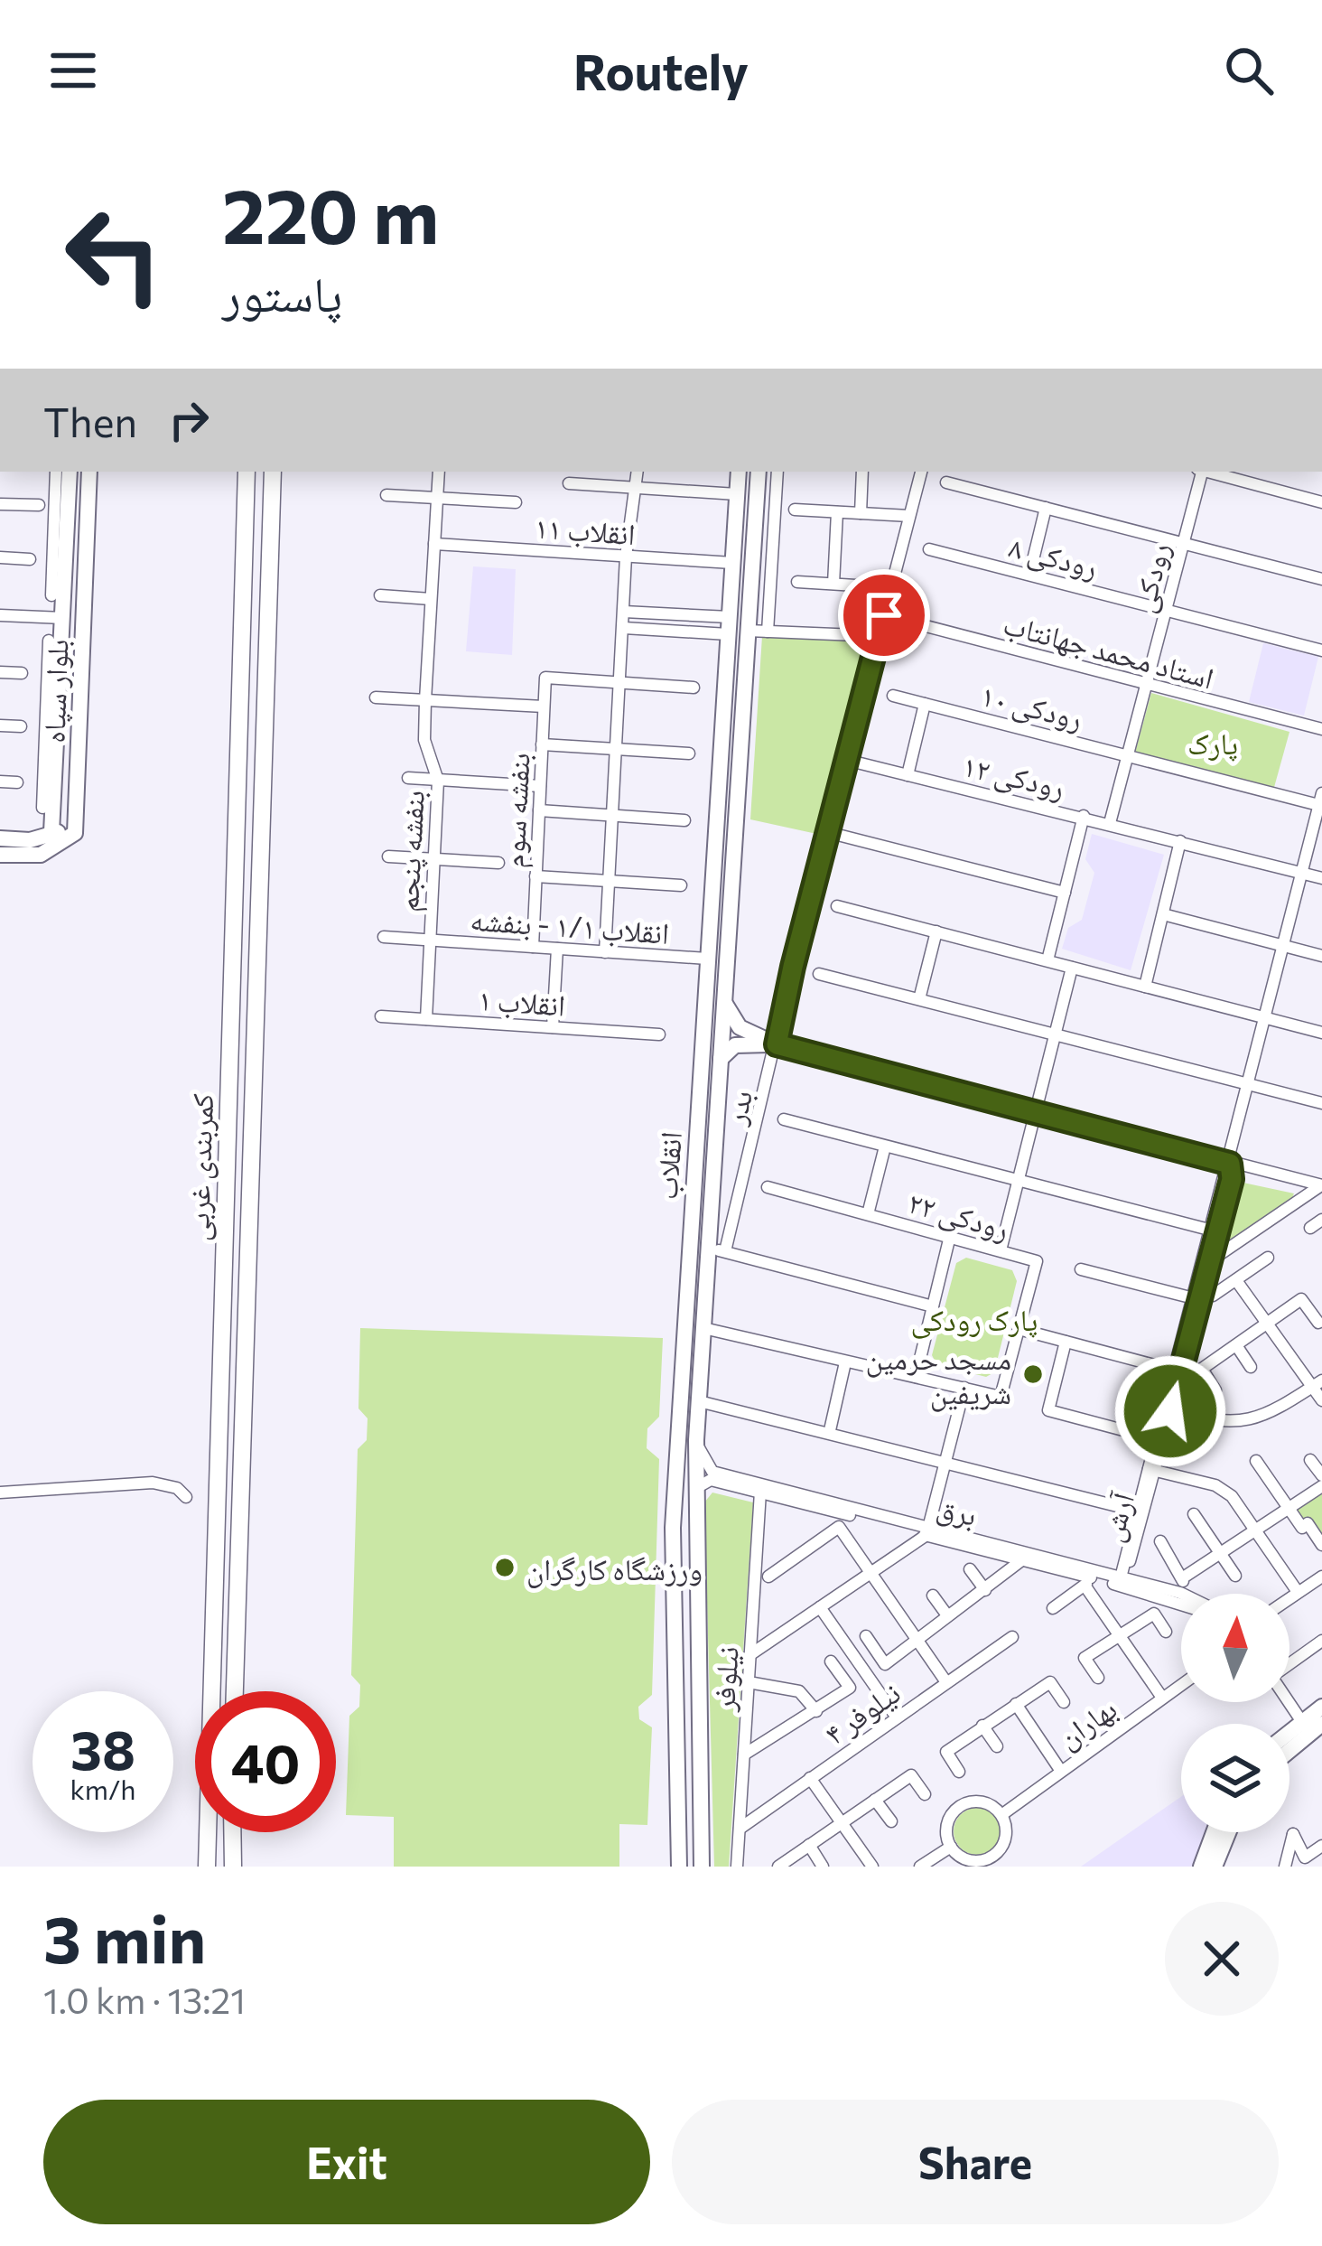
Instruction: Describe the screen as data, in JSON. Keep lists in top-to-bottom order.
{
  "streets": {
    "highway": ["کمربندی غربی"],
    "main road": ["بلوار سپاه", "انقلاب"],
    "street": [
      "انقلاب ۱۱",
      "رودکی ۸",
      "رودکی",
      "استاد محمد جهانتاب",
      "رودکی ۱۰",
      "رودکی ۱۲",
      "بنفشه سوم",
      "بنفشه پنجم",
      "انقلاب ۱/۱ - بنفشه",
      "انقلاب ۱",
      "بدر",
      "رودکی ۲۲",
      "برق",
      "آرش",
      "نیلوفر",
      "نیلوفر ۴",
      "بهاران"
    ]
  },
  "crossings": [
    ["انقلاب ۱۱", "بنفشه پنجم"],
    ["انقلاب ۱۱", "انقلاب"],
    ["رودکی ۸", "رودکی"],
    ["رودکی", "استاد محمد جهانتاب"],
    ["رودکی", "رودکی ۱۰"],
    ["رودکی", "رودکی ۱۲"],
    ["استاد محمد جهانتاب", "بدر"],
    ["رودکی ۱۰", "آرش"],
    ["رودکی ۱۲", "بدر"],
    ["رودکی ۱۲", "آرش"],
    ["بنفشه سوم", "انقلاب ۱/۱ - بنفشه"],
    ["بنفشه پنجم", "انقلاب ۱/۱ - بنفشه"],
    ["بنفشه پنجم", "انقلاب ۱"],
    ["انقلاب ۱/۱ - بنفشه", "انقلاب"],
    ["بدر", "انقلاب"],
    ["انقلاب", "برق"],
    ["برق", "آرش"],
    ["برق", "نیلوفر"],
    ["نیلوفر", "نیلوفر ۴"]
  ],
  "parks": ["پارک", "پارک رودکی"],
  "places": ["مسجد حرمین شریفین", "ورزشگاه کارگران"],
  "north": "top",
  "page": {
    "header": "Routely",
    "turn": ["220 m", "پاستور"],
    "then": "Then",
    "speed": "38 km/h",
    "limit": "40",
    "heading": ["3 min", "1.0 km · 13:21"],
    "buttons": ["Exit", "Share"]
  }
}
